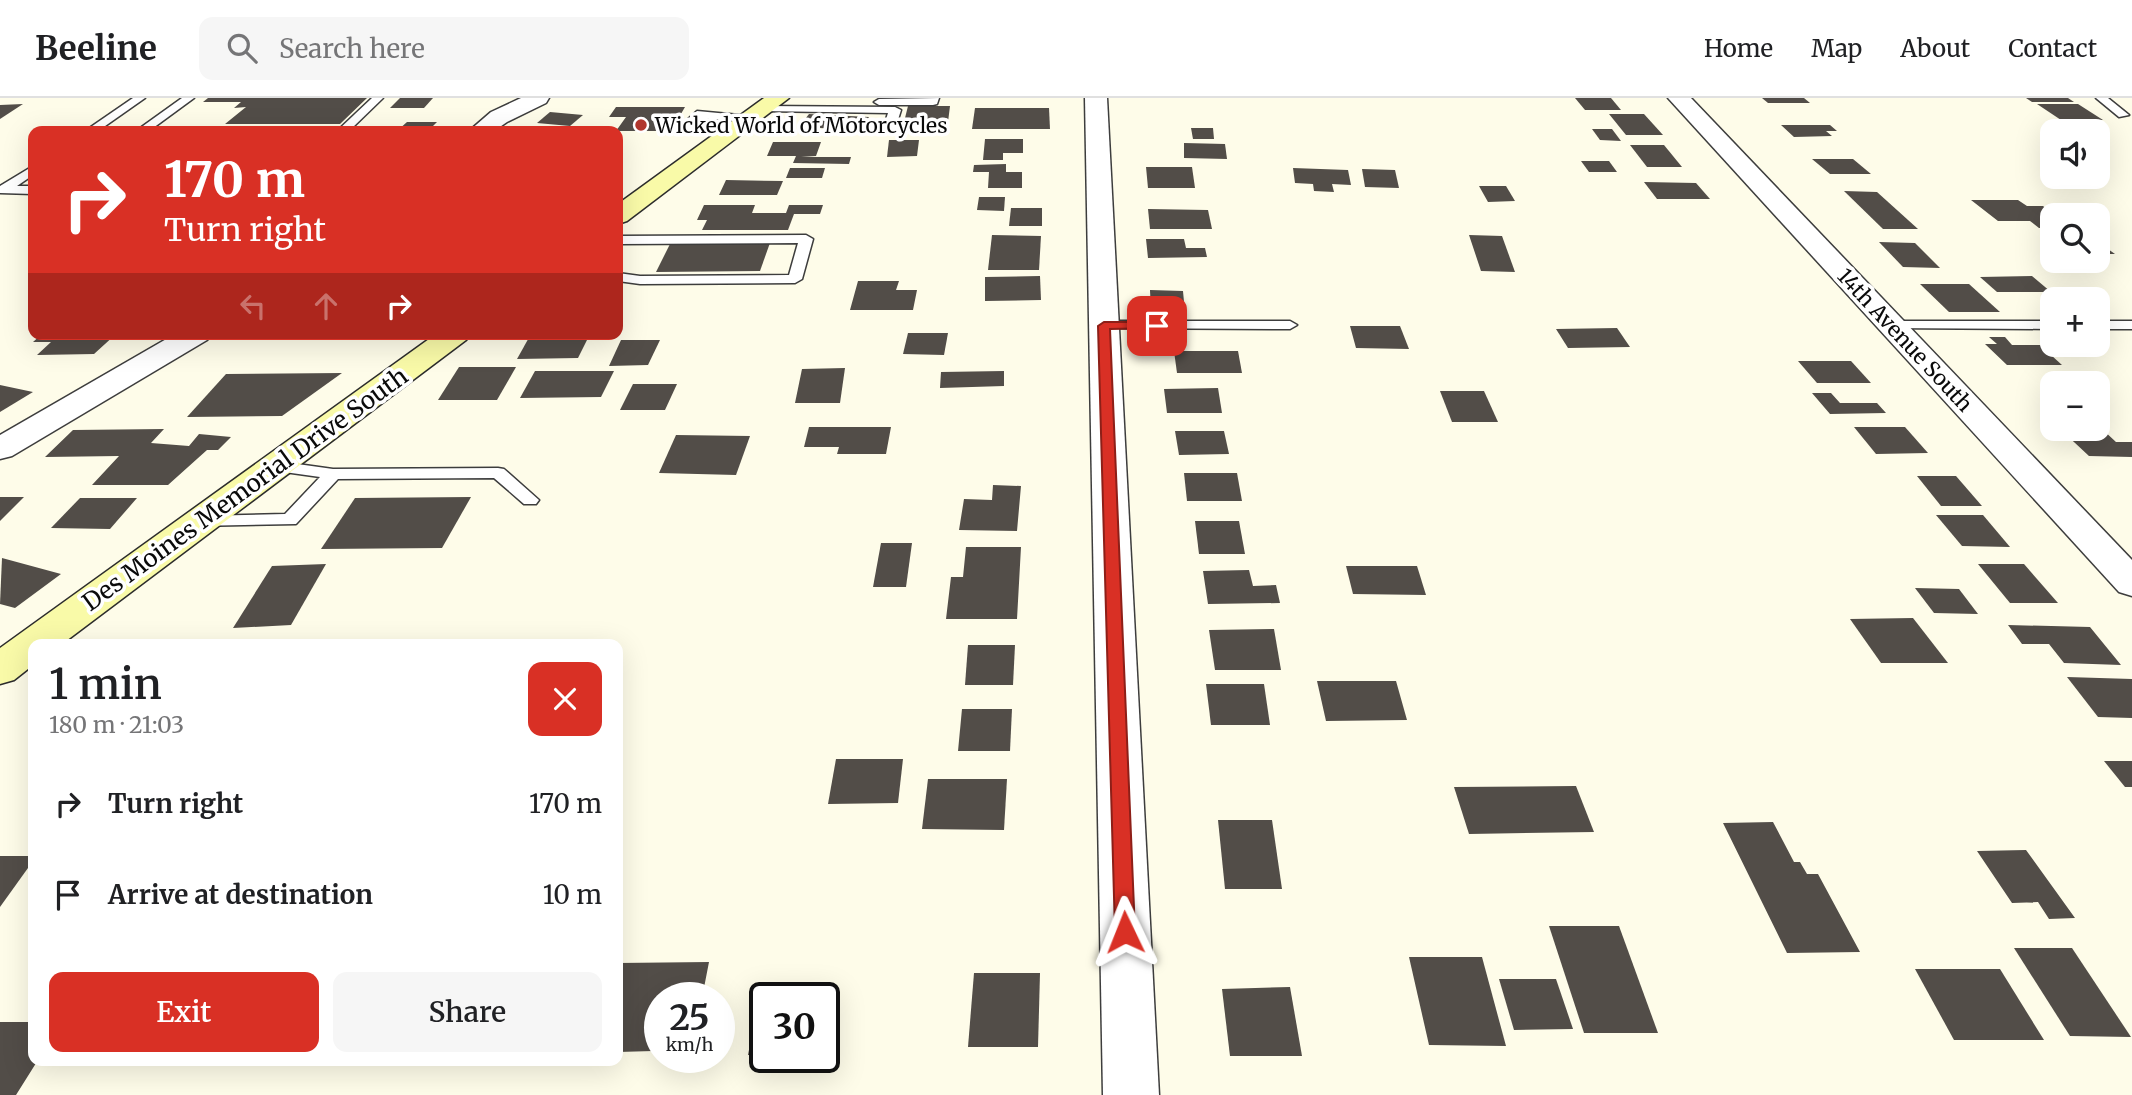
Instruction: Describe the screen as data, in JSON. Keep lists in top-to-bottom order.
{
  "streets": {
    "main road": ["Des Moines Memorial Drive South"],
    "street": ["14th Avenue South"]
  },
  "places": ["Wicked World of Motorcycles"],
  "page": {
    "header": "Beeline",
    "search": "Search here",
    "nav": [
      "Home",
      "Map",
      "About",
      "Contact"
    ],
    "map_buttons": ["+", "−"],
    "turn": ["170 m", "Turn right"],
    "heading": ["1 min", "180 m · 21:03"],
    "list": [
      {
        "name": "Turn right",
        "value": "170 m"
      },
      {
        "name": "Arrive at destination",
        "value": "10 m"
      }
    ],
    "buttons": ["Exit", "Share"],
    "speed": "25 km/h",
    "limit": "30"
  }
}
